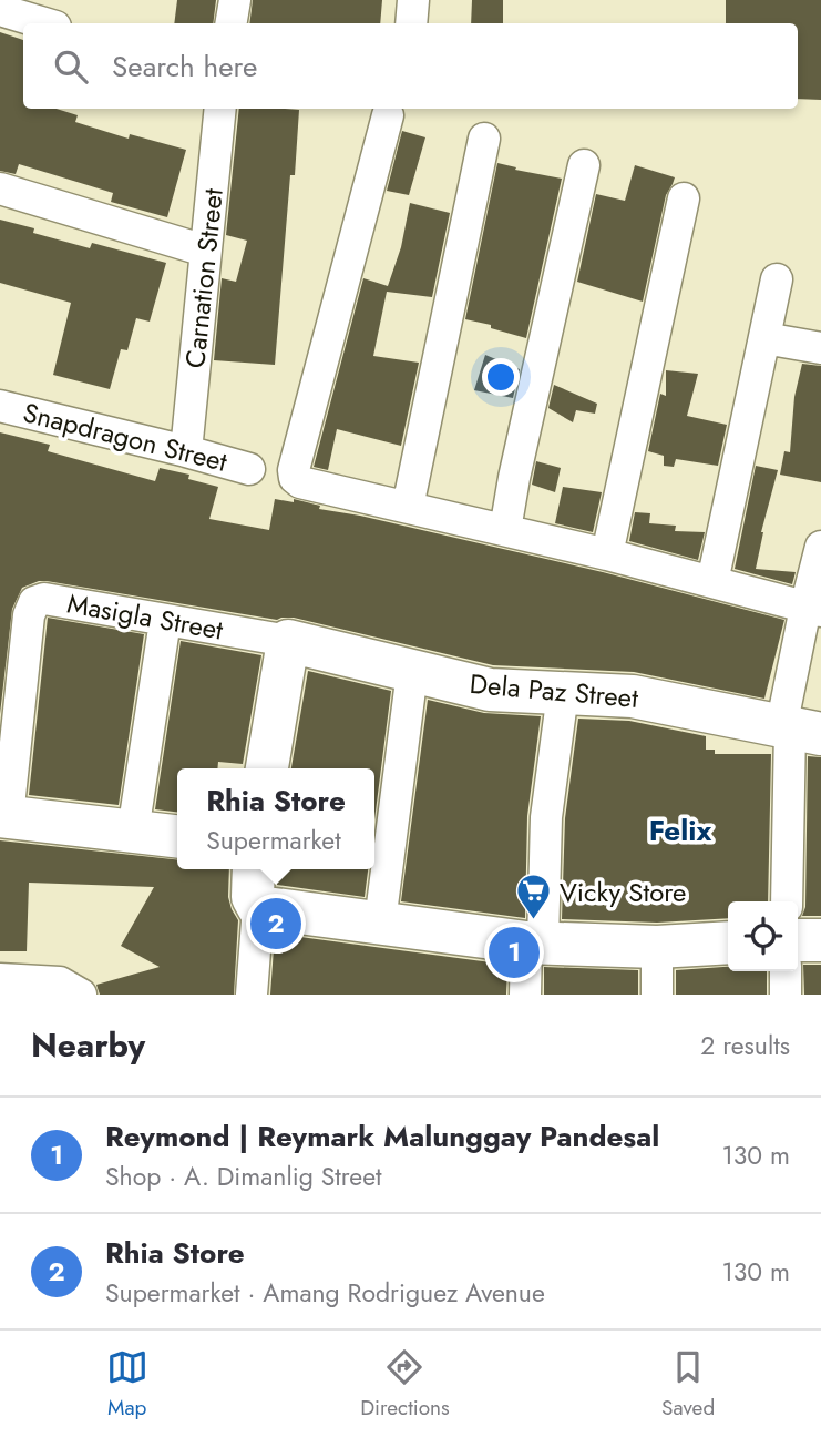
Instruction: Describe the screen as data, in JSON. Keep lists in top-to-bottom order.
{
  "streets": {
    "street": [
      "Carnation Street",
      "Snapdragon Street",
      "Masigla Street",
      "Dela Paz Street"
    ]
  },
  "crossings": [
    ["Carnation Street", "Snapdragon Street"],
    ["Masigla Street", "Dela Paz Street"]
  ],
  "districts": ["Felix"],
  "places": {
    "supermarket": ["Vicky Store"]
  },
  "page": {
    "search": "Search here",
    "popup": ["Rhia Store", "Supermarket"],
    "pins": ["2", "1"],
    "heading": ["Nearby", "2 results"],
    "list": [
      {
        "mark": "1",
        "name": "Reymond | Reymark Malunggay Pandesal",
        "note": "Shop · A. Dimanlig Street",
        "value": "130 m"
      },
      {
        "mark": "2",
        "name": "Rhia Store",
        "note": "Supermarket · Amang Rodriguez Avenue",
        "value": "130 m"
      }
    ],
    "nav": ["Map", "Directions", "Saved"]
  }
}
